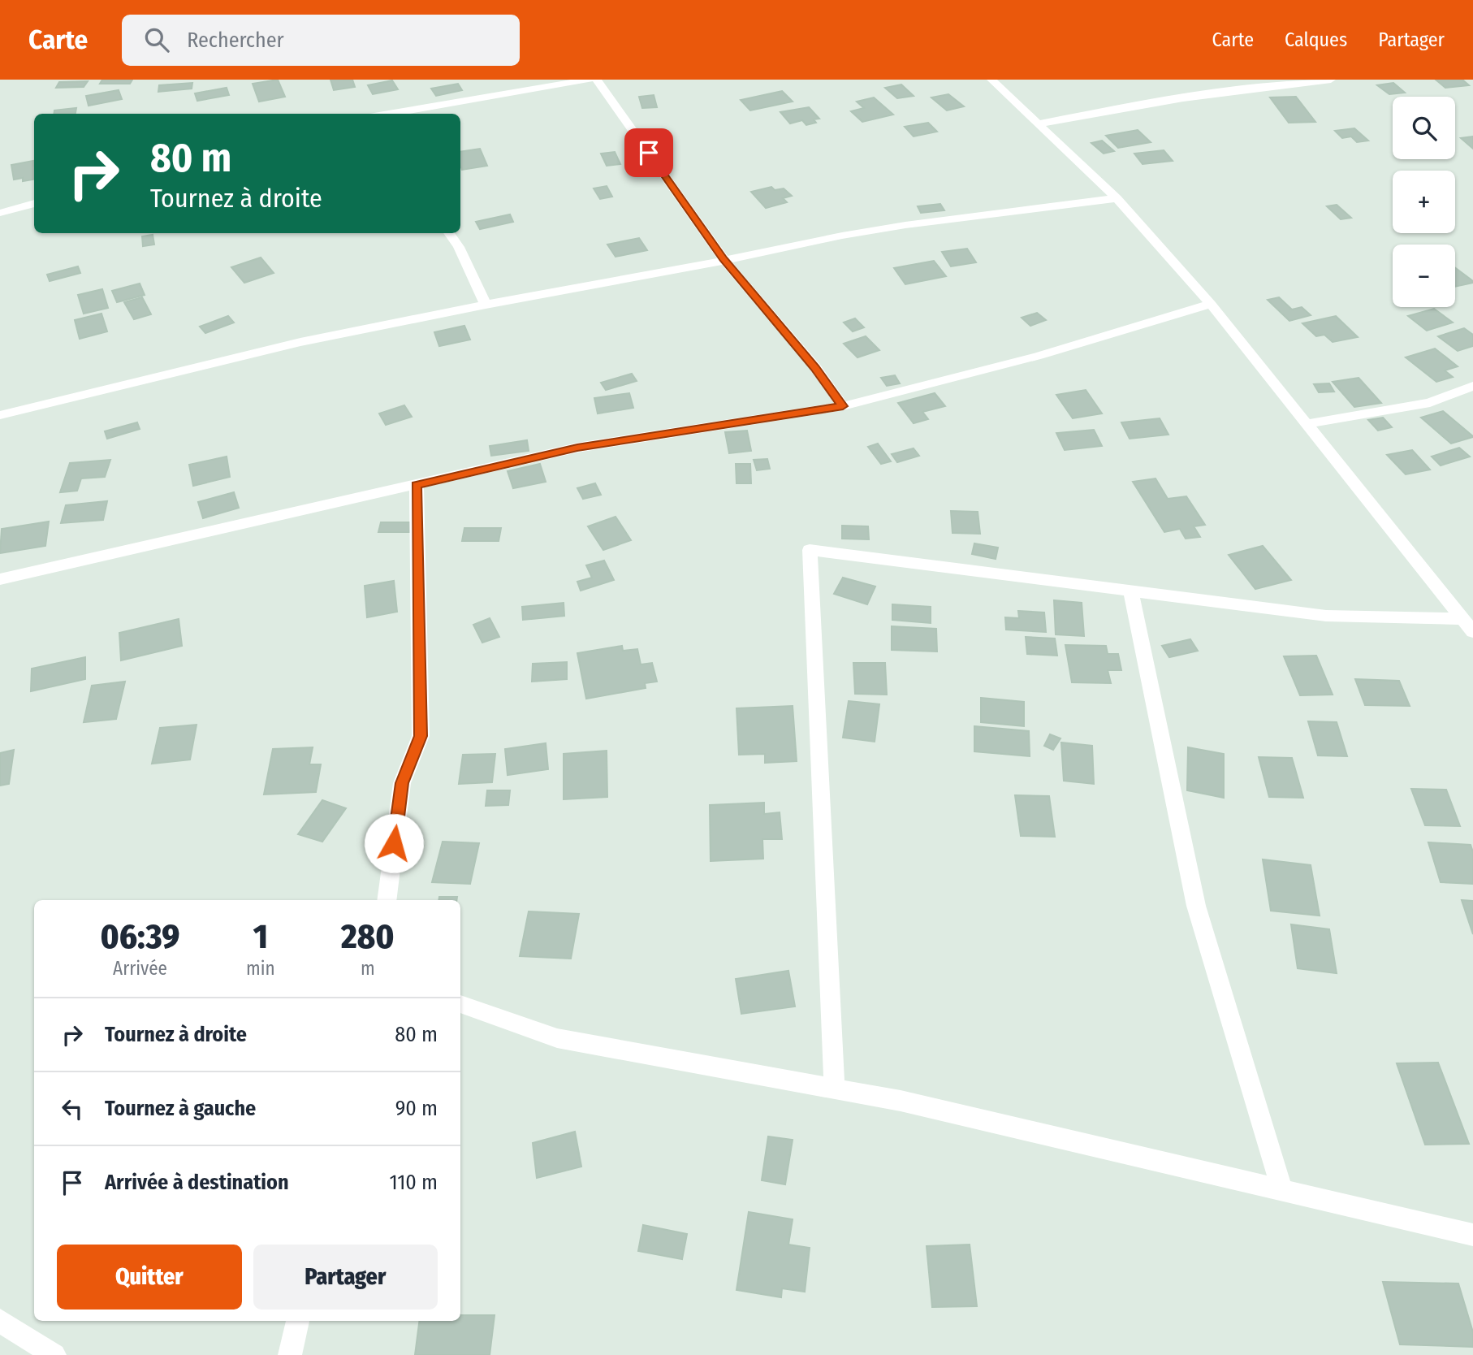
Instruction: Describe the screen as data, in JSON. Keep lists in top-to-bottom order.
{
  "page": {
    "header": "Carte",
    "search": "Rechercher",
    "nav": ["Carte", "Calques", "Partager"],
    "map_buttons": ["+", "−"],
    "turn": ["80 m", "Tournez à droite"],
    "eta": [
      "06:39",
      "Arrivée",
      "1",
      "min",
      "280",
      "m"
    ],
    "list": [
      {
        "name": "Tournez à droite",
        "value": "80 m"
      },
      {
        "name": "Tournez à gauche",
        "value": "90 m"
      },
      {
        "name": "Arrivée à destination",
        "value": "110 m"
      }
    ],
    "buttons": ["Quitter", "Partager"]
  }
}
